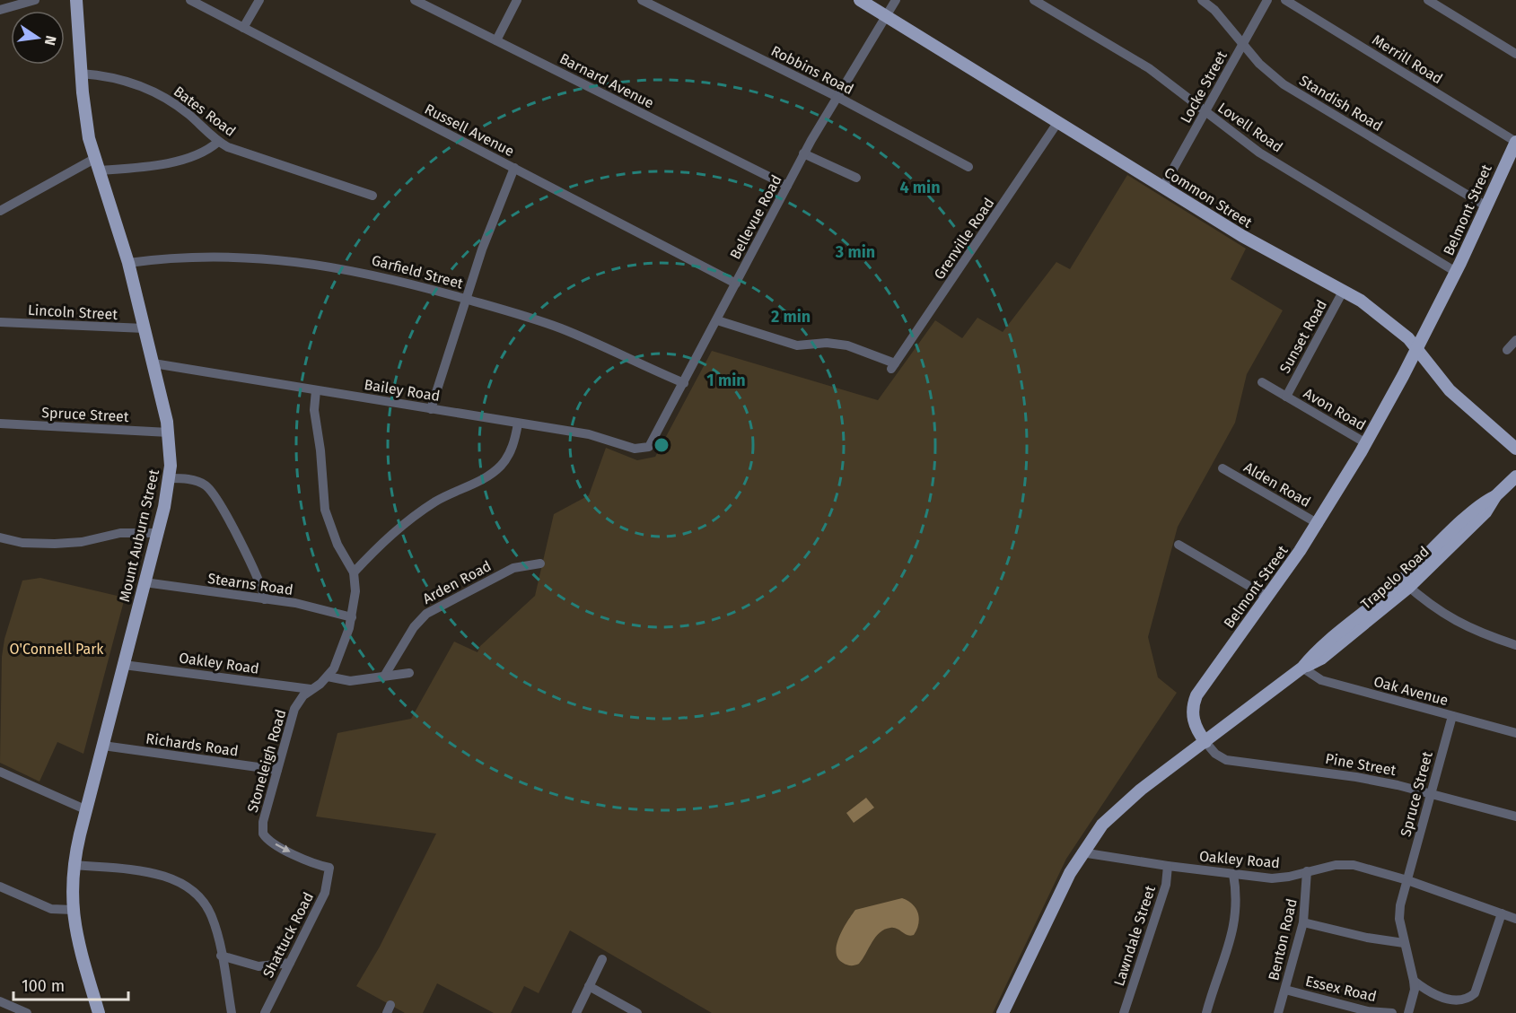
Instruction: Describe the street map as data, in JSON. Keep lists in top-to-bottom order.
{
  "streets": {
    "main road": [
      "Common Street",
      "Belmont Street",
      "Mount Auburn Street",
      "Trapelo Road"
    ],
    "street": [
      "Merrill Road",
      "Robbins Road",
      "Barnard Avenue",
      "Locke Street",
      "Standish Road",
      "Bates Road",
      "Lovell Road",
      "Russell Avenue",
      "Bellevue Road",
      "Grenville Road",
      "Garfield Street",
      "Lincoln Street",
      "Sunset Road",
      "Bailey Road",
      "Avon Road",
      "Spruce Street",
      "Alden Road",
      "Arden Road",
      "Stearns Road",
      "Oakley Road",
      "Oak Avenue",
      "Richards Road",
      "Stoneleigh Road",
      "Pine Street",
      "Shattuck Road",
      "Lawndale Street",
      "Benton Road",
      "Essex Road"
    ]
  },
  "crossings": [
    ["Merrill Road", "Belmont Street"],
    ["Robbins Road", "Bellevue Road"],
    ["Barnard Avenue", "Bellevue Road"],
    ["Locke Street", "Standish Road"],
    ["Locke Street", "Lovell Road"],
    ["Locke Street", "Common Street"],
    ["Standish Road", "Belmont Street"],
    ["Bates Road", "Mount Auburn Street"],
    ["Lovell Road", "Belmont Street"],
    ["Russell Avenue", "Bellevue Road"],
    ["Common Street", "Belmont Street"],
    ["Common Street", "Bellevue Road"],
    ["Common Street", "Grenville Road"],
    ["Common Street", "Sunset Road"],
    ["Belmont Street", "Avon Road"],
    ["Belmont Street", "Alden Road"],
    ["Belmont Street", "Trapelo Road"],
    ["Belmont Street", "Pine Street"],
    ["Bellevue Road", "Grenville Road"],
    ["Bellevue Road", "Garfield Street"],
    ["Bellevue Road", "Bailey Road"],
    ["Garfield Street", "Mount Auburn Street"],
    ["Lincoln Street", "Mount Auburn Street"],
    ["Sunset Road", "Avon Road"],
    ["Bailey Road", "Mount Auburn Street"],
    ["Bailey Road", "Stoneleigh Road"],
    ["Spruce Street", "Mount Auburn Street"],
    ["Spruce Street", "Oakley Road"],
    ["Spruce Street", "Oak Avenue"],
    ["Spruce Street", "Pine Street"],
    ["Mount Auburn Street", "Stearns Road"],
    ["Mount Auburn Street", "Oakley Road"],
    ["Mount Auburn Street", "Richards Road"],
    ["Trapelo Road", "Oak Avenue"],
    ["Trapelo Road", "Pine Street"],
    ["Stearns Road", "Stoneleigh Road"],
    ["Oakley Road", "Stoneleigh Road"],
    ["Oakley Road", "Lawndale Street"],
    ["Oakley Road", "Benton Road"],
    ["Richards Road", "Stoneleigh Road"],
    ["Stoneleigh Road", "Shattuck Road"],
    ["Benton Road", "Essex Road"]
  ],
  "parks": ["O'Connell Park"],
  "scale_bar": "100 m",
  "north": "right",
  "rings": [
    "4 min",
    "3 min",
    "2 min",
    "1 min"
  ]
}
